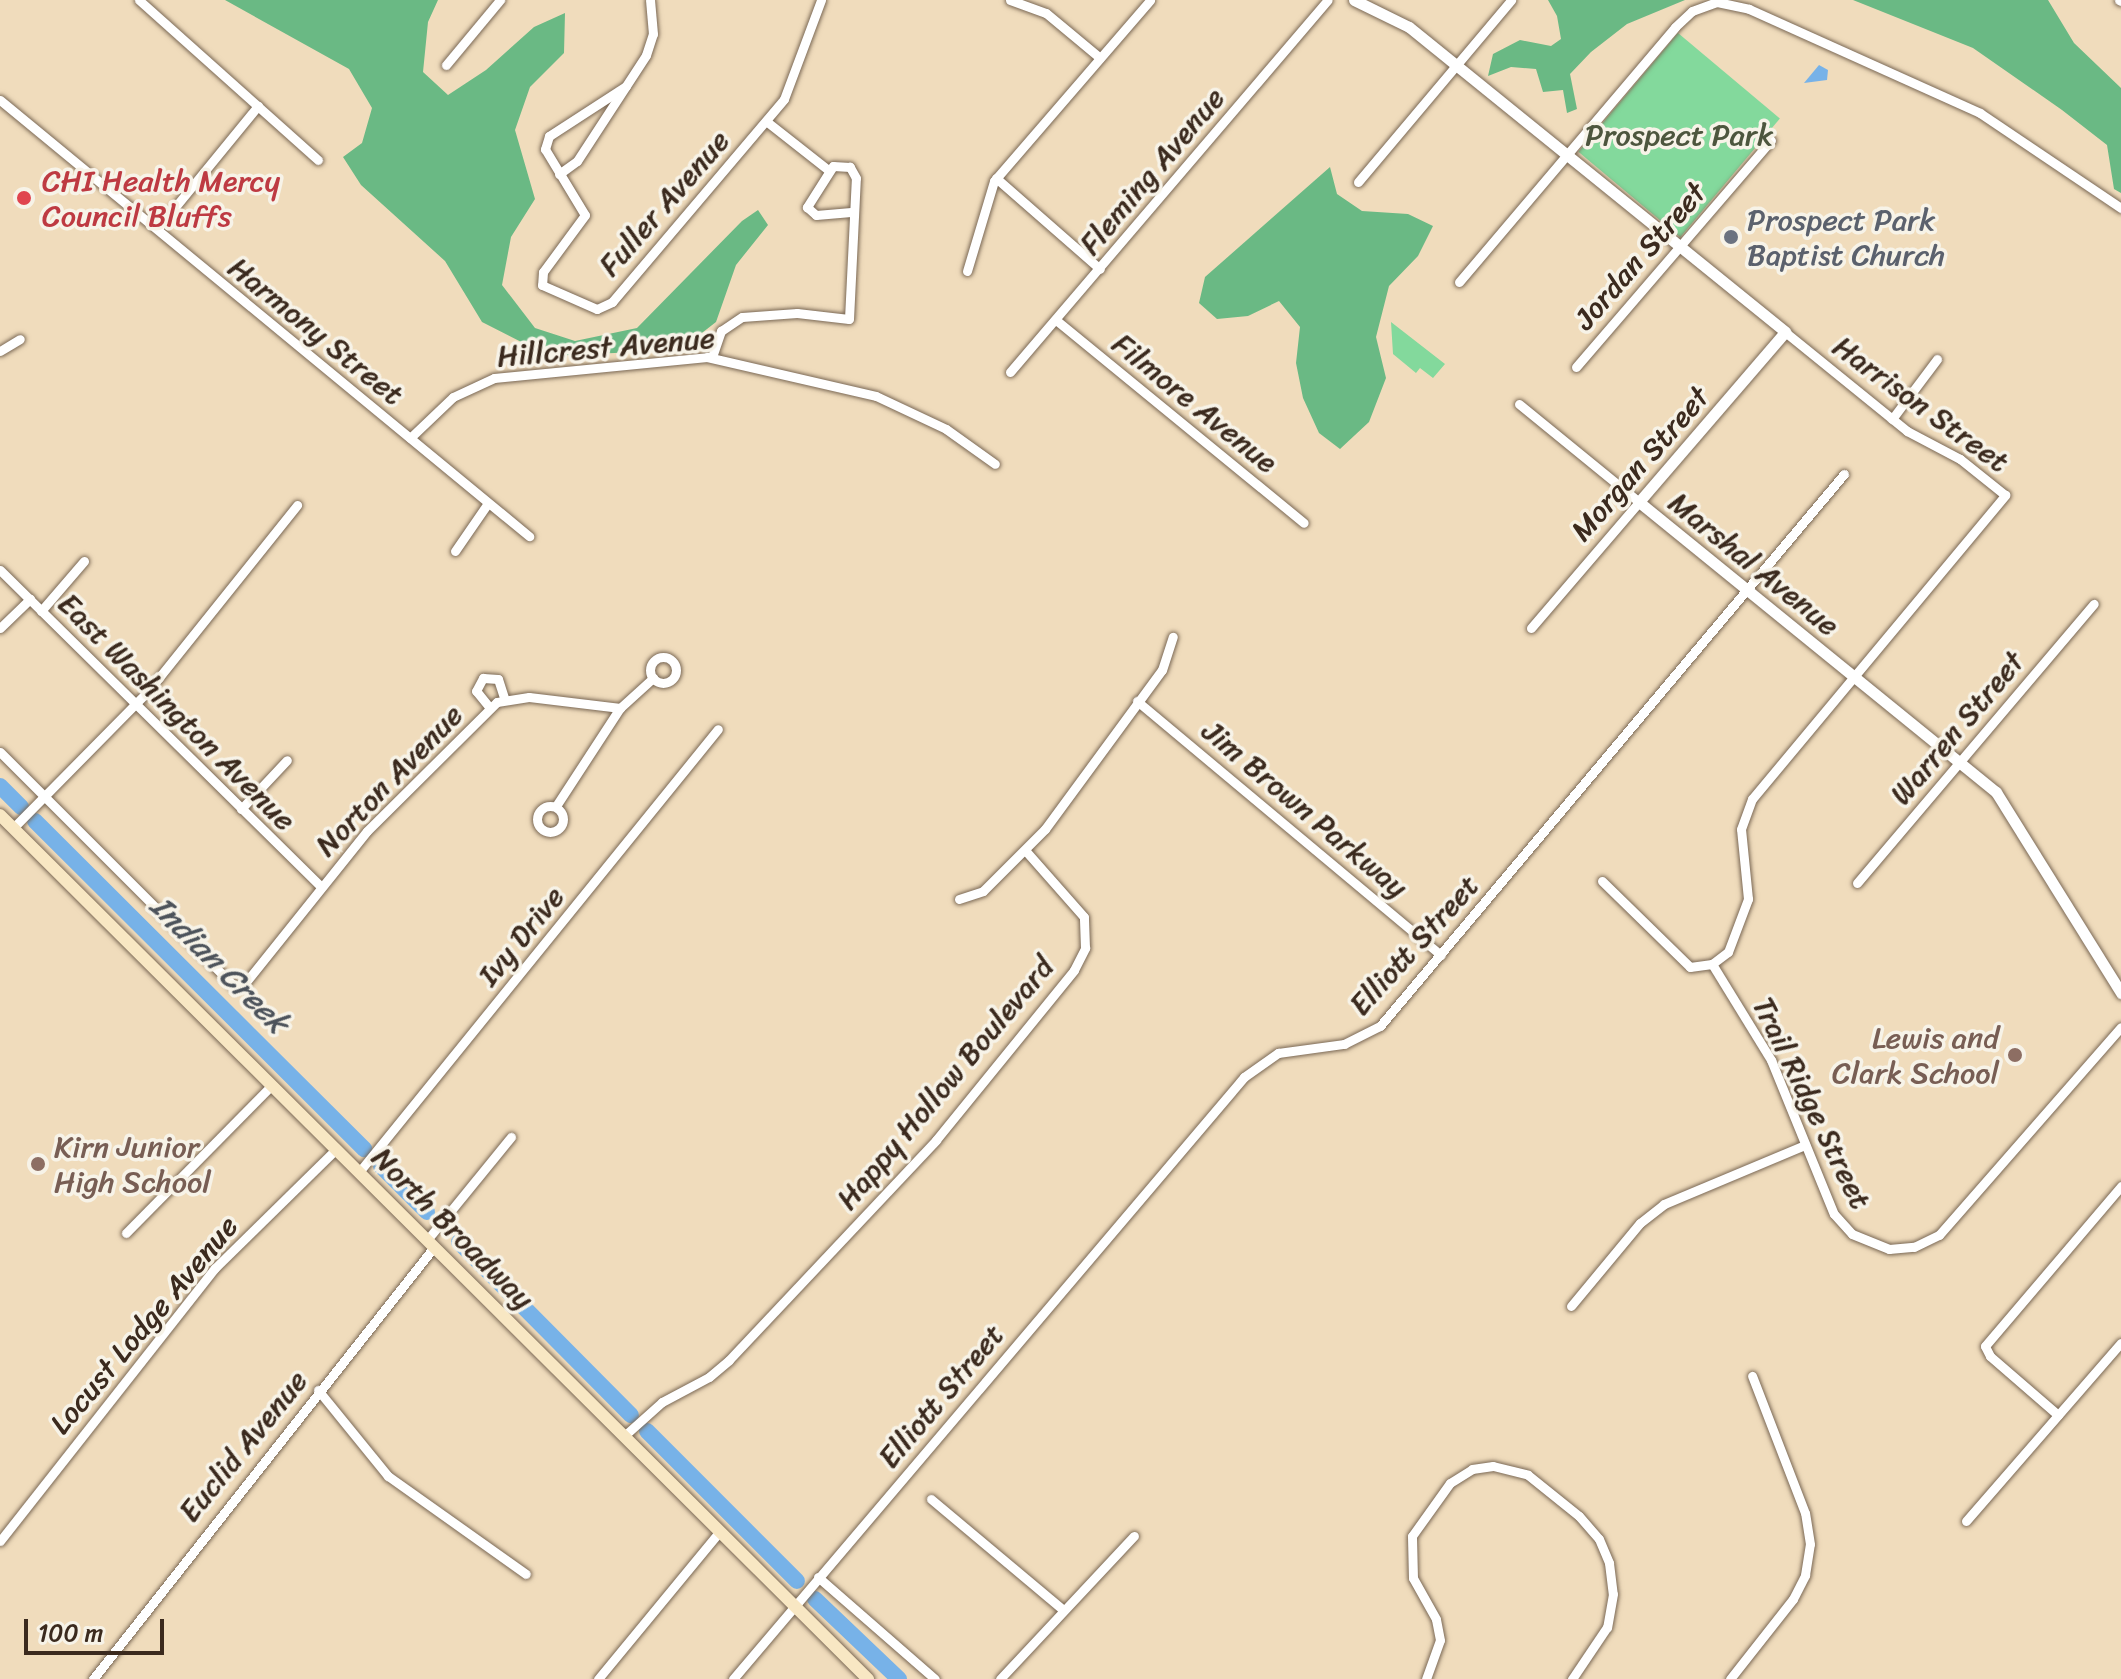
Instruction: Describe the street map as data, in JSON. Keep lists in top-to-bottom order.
{
  "streets": {
    "main road": ["North Broadway"],
    "street": [
      "Fleming Avenue",
      "Fuller Avenue",
      "Jordan Street",
      "Harmony Street",
      "Hillcrest Avenue",
      "Filmore Avenue",
      "Harrison Street",
      "Morgan Street",
      "Marshal Avenue",
      "East Washington Avenue",
      "Warren Street",
      "Norton Avenue",
      "Jim Brown Parkway",
      "Ivy Drive",
      "Elliott Street",
      "Happy Hollow Boulevard",
      "Trail Ridge Street",
      "Locust Lodge Avenue",
      "Euclid Avenue"
    ]
  },
  "crossings": [
    ["Fleming Avenue", "Filmore Avenue"],
    ["Jordan Street", "Harrison Street"],
    ["Harmony Street", "Hillcrest Avenue"],
    ["Harrison Street", "Morgan Street"],
    ["Harrison Street", "Marshal Avenue"],
    ["Morgan Street", "Marshal Avenue"],
    ["Marshal Avenue", "Warren Street"],
    ["Marshal Avenue", "Elliott Street"],
    ["East Washington Avenue", "Norton Avenue"],
    ["Jim Brown Parkway", "Elliott Street"],
    ["Ivy Drive", "North Broadway"],
    ["Elliott Street", "North Broadway"],
    ["Happy Hollow Boulevard", "North Broadway"],
    ["North Broadway", "Locust Lodge Avenue"],
    ["North Broadway", "Euclid Avenue"]
  ],
  "water": ["Indian Creek"],
  "parks": ["Prospect Park"],
  "places": [
    "CHI Health Mercy Council Bluffs",
    "Prospect Park Baptist Church",
    "Lewis and Clark School",
    "Kirn Junior High School"
  ],
  "scale_bar": "100 m"
}
